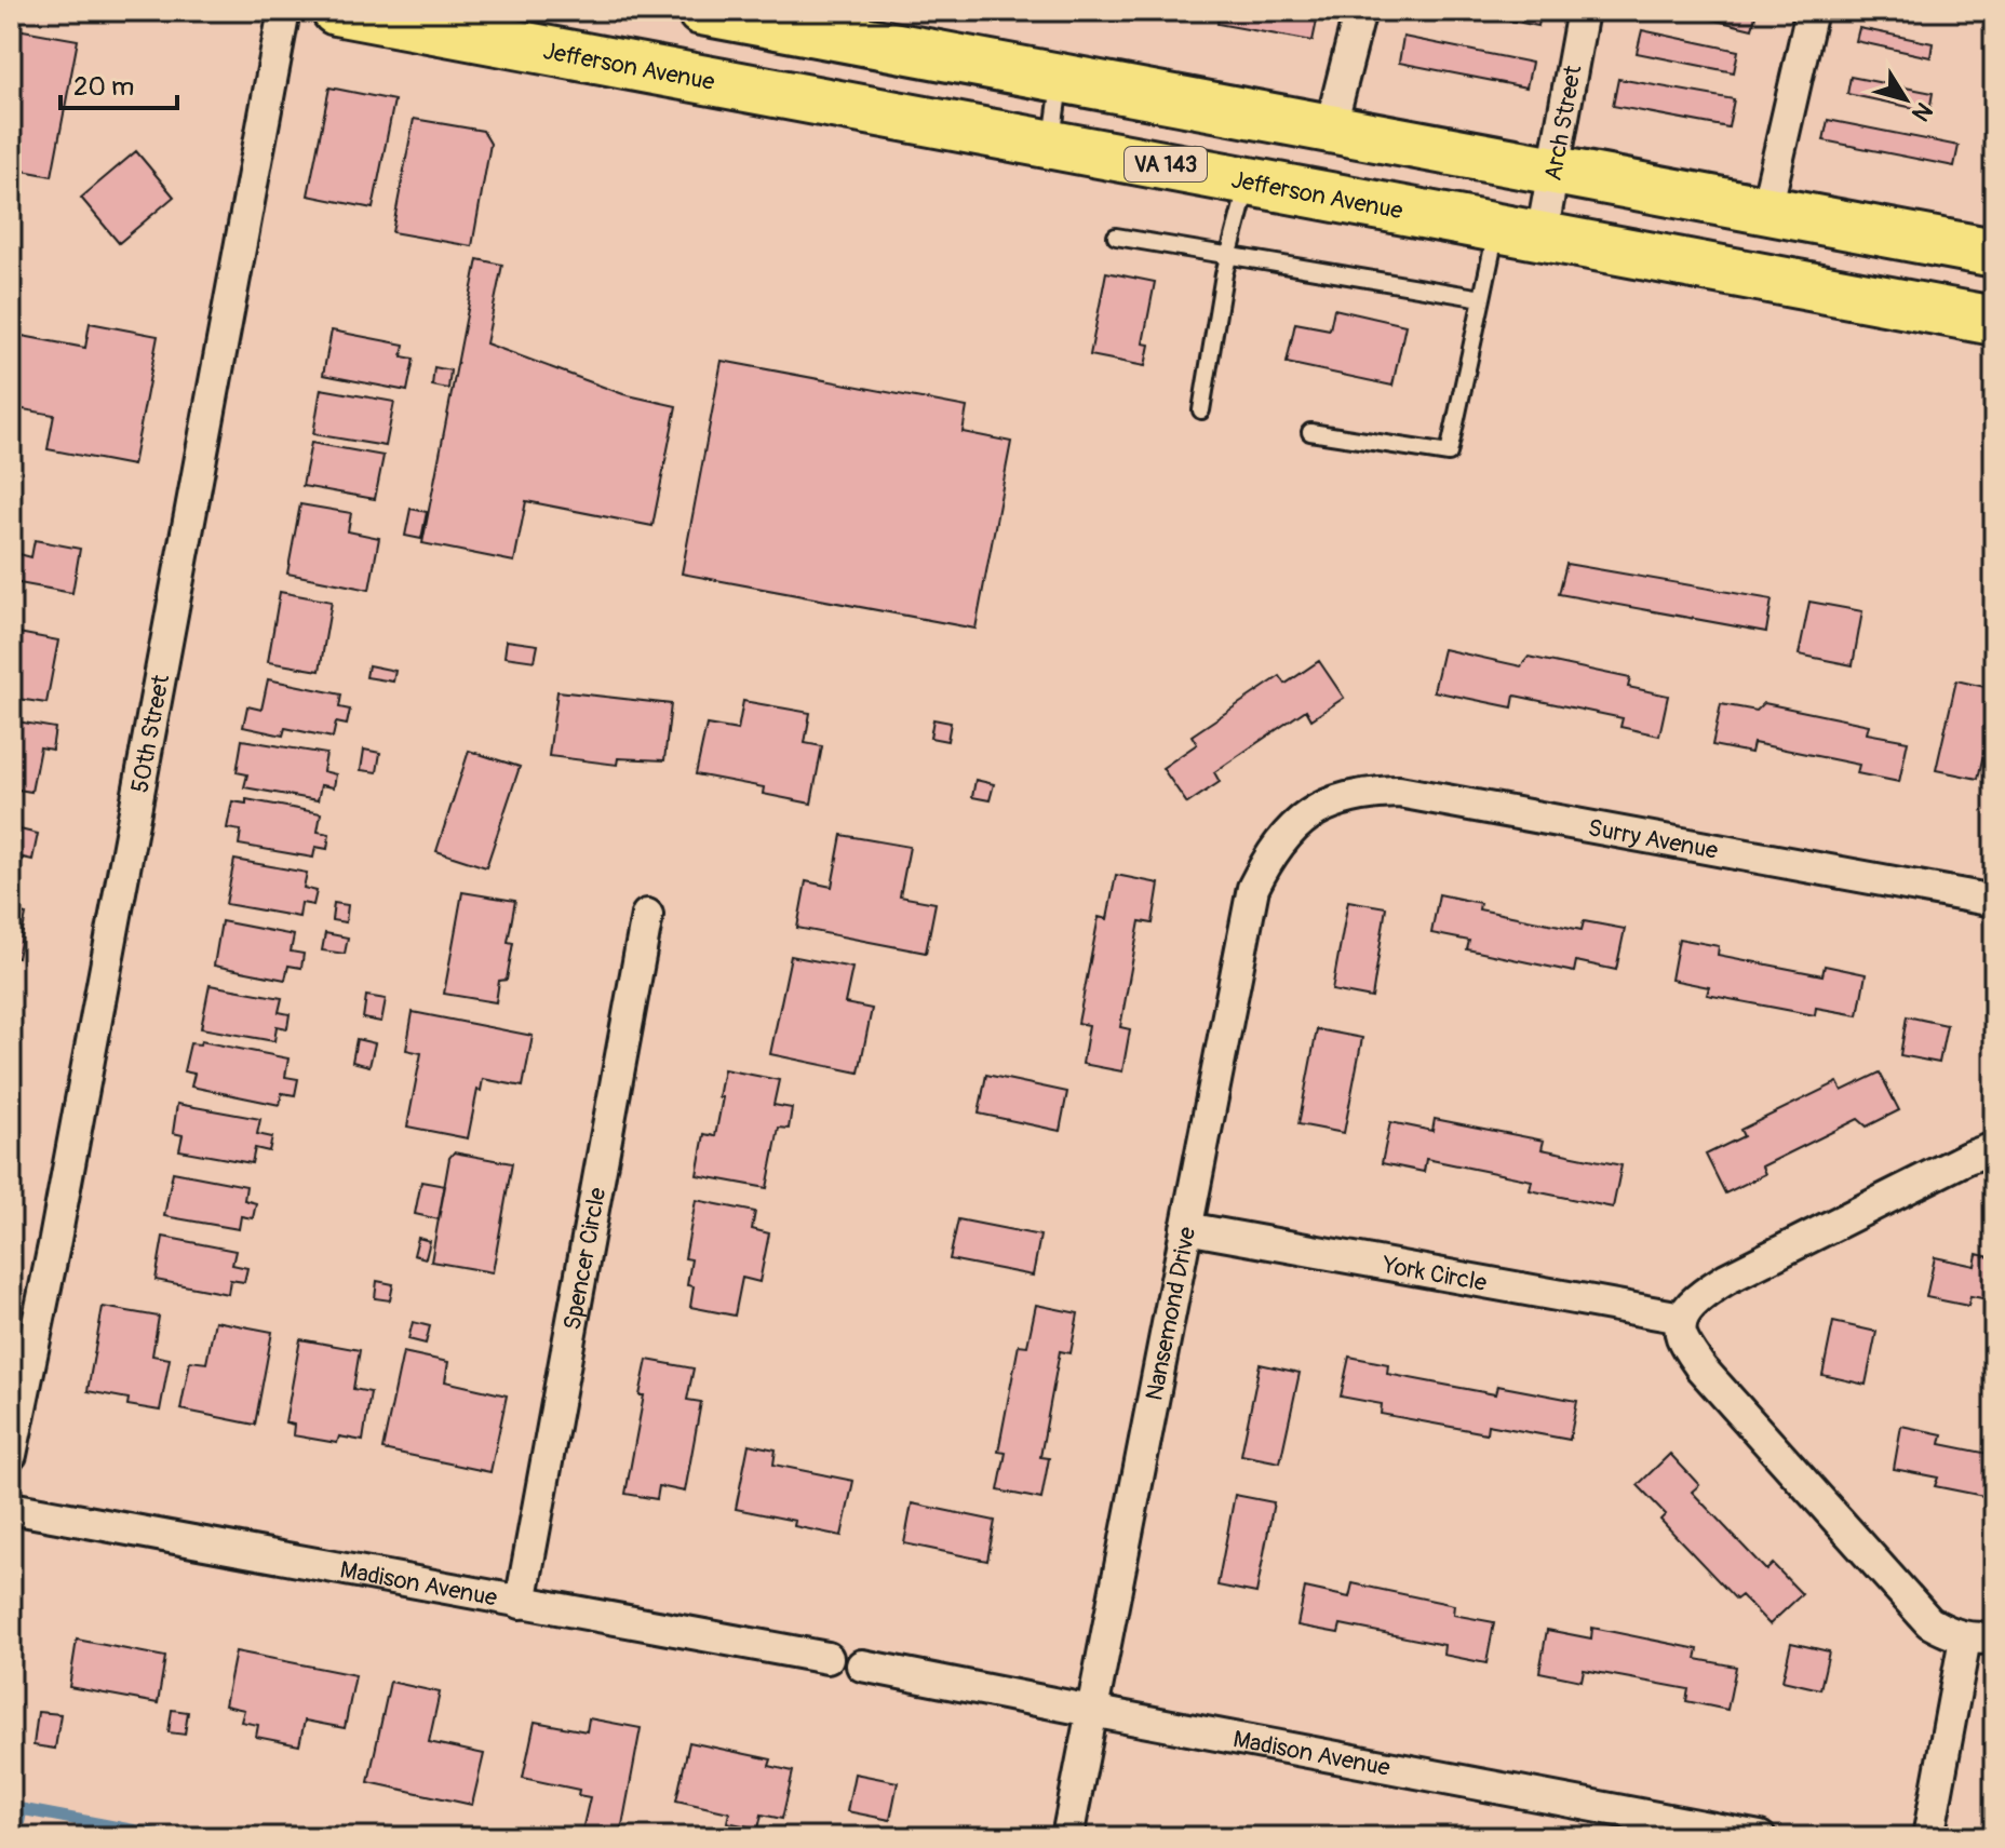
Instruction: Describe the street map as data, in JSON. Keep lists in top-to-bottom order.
{
  "streets": {
    "main road": ["Jefferson Avenue", "VA 143"],
    "street": [
      "Arch Street",
      "50th Street",
      "Surry Avenue",
      "Spencer Circle",
      "York Circle",
      "Nansemond Drive",
      "Madison Avenue"
    ]
  },
  "crossings": [
    ["Jefferson Avenue", "Arch Street"],
    ["Surry Avenue", "Nansemond Drive"],
    ["Spencer Circle", "Madison Avenue"],
    ["York Circle", "Nansemond Drive"],
    ["Nansemond Drive", "Madison Avenue"]
  ],
  "scale_bar": "20 m",
  "north": "bottom right"
}
